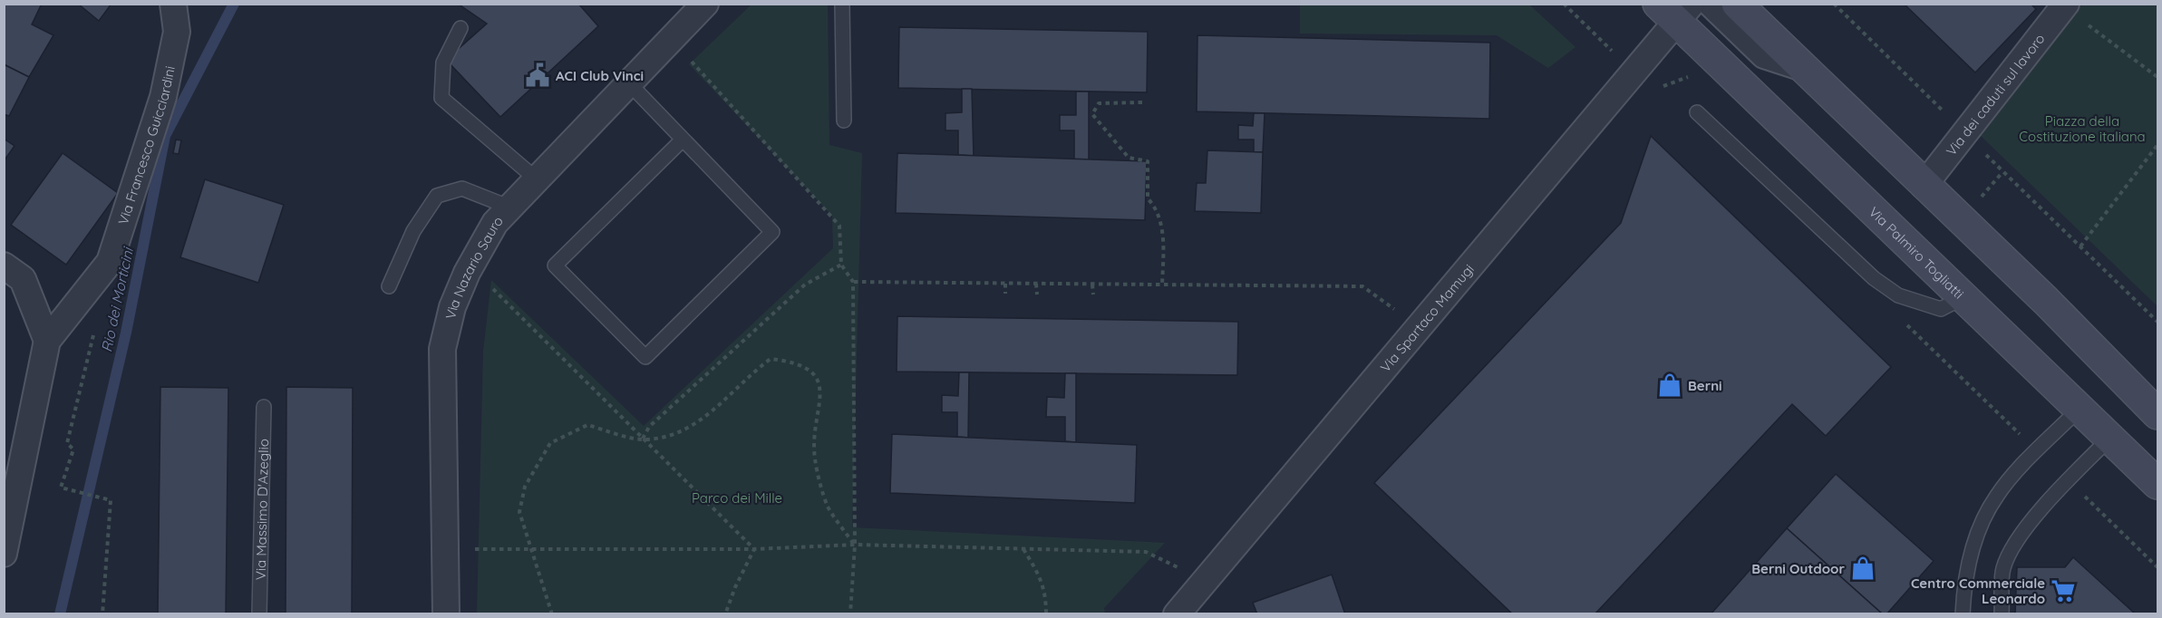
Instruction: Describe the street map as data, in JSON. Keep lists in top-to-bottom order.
{
  "streets": {
    "main road": ["Via Palmiro Togliatti"],
    "street": [
      "Via dei caduti sul lavoro",
      "Via Francesco Guicciardini",
      "Via Nazario Sauro",
      "Via Spartaco Mamugi"
    ],
    "lane": ["Via Massimo D'Azeglio"]
  },
  "crossings": [
    ["Via Palmiro Togliatti", "Via Spartaco Mamugi"]
  ],
  "water": ["Rio dei Morticini"],
  "parks": ["Piazza della Costituzione italiana", "Parco dei Mille"],
  "places": {
    "public building": ["ACI Club Vinci"],
    "shop": ["Berni", "Berni Outdoor"],
    "supermarket": ["Centro Commerciale Leonardo"]
  }
}
